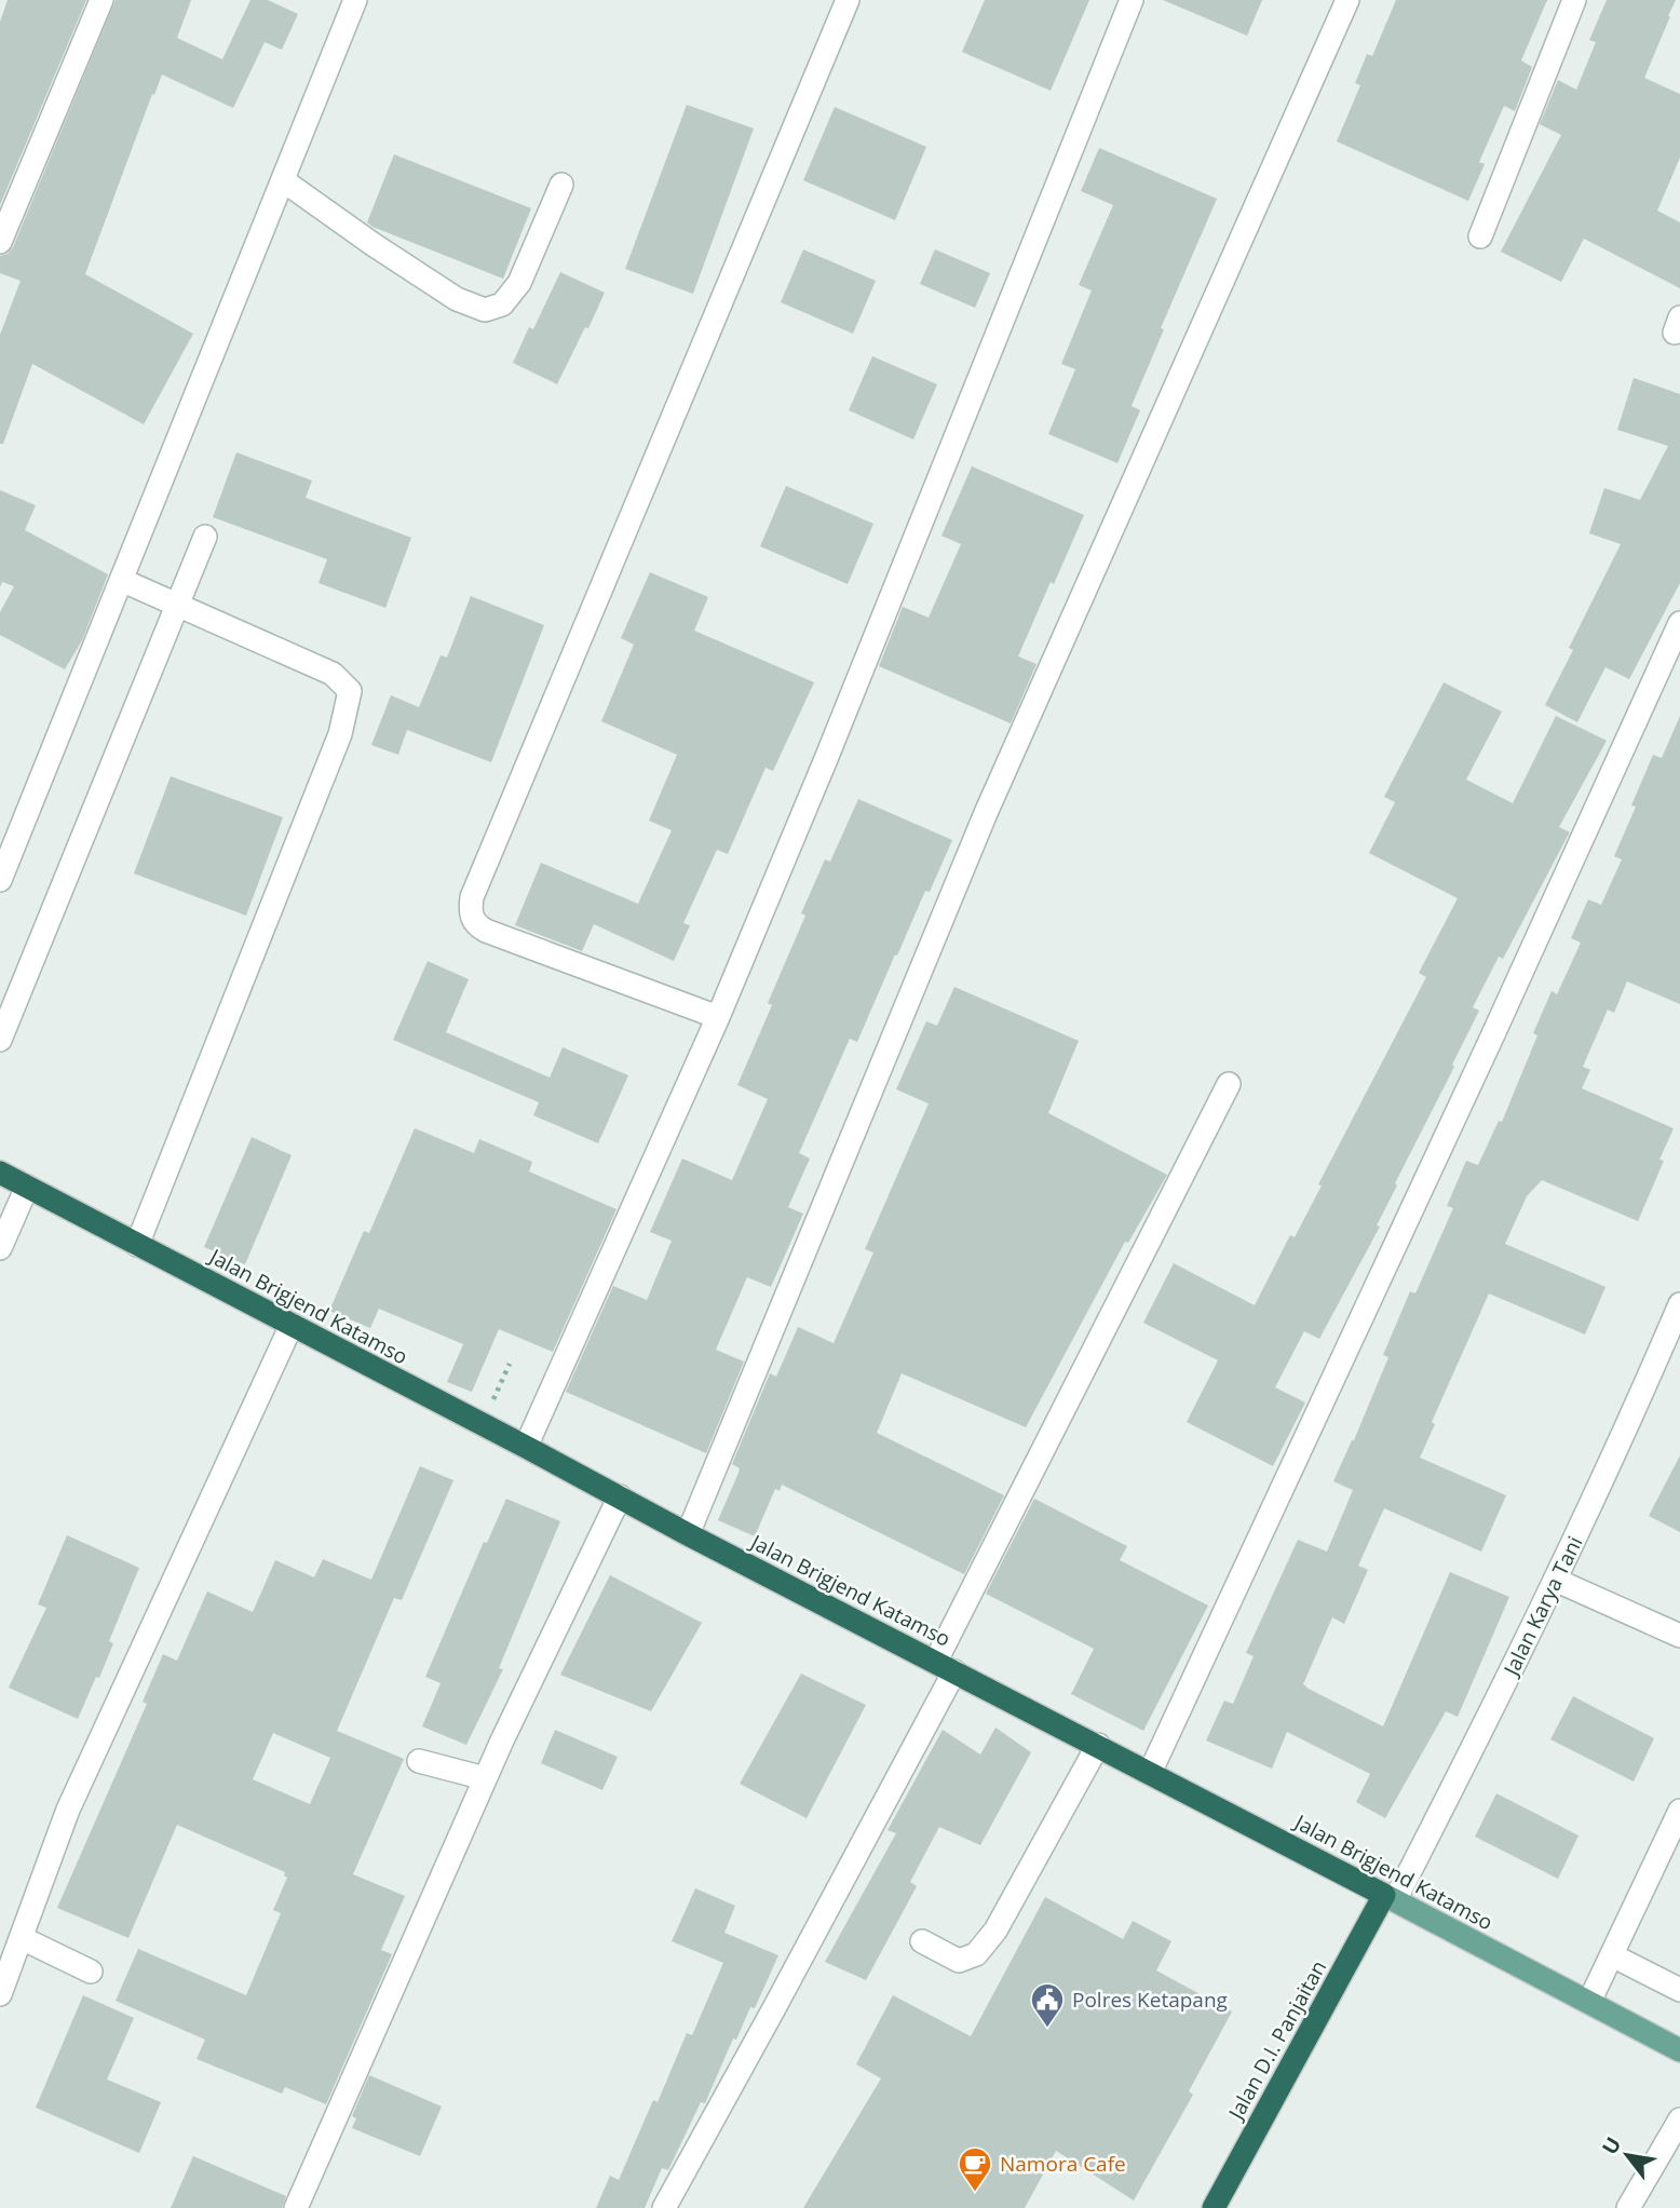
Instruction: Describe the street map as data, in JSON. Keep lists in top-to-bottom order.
{
  "streets": {
    "highway": ["Jalan Brigjend Katamso", "Jalan D.I. Panjaitan"],
    "street": ["Jalan Karya Tani"]
  },
  "crossings": [
    ["Jalan Brigjend Katamso", "Jalan Karya Tani"],
    ["Jalan Brigjend Katamso", "Jalan D.I. Panjaitan"],
    ["Jalan Karya Tani", "Jalan D.I. Panjaitan"]
  ],
  "places": {
    "public building": ["Polres Ketapang"],
    "cafe": ["Namora Cafe"]
  },
  "north": "top left"
}
